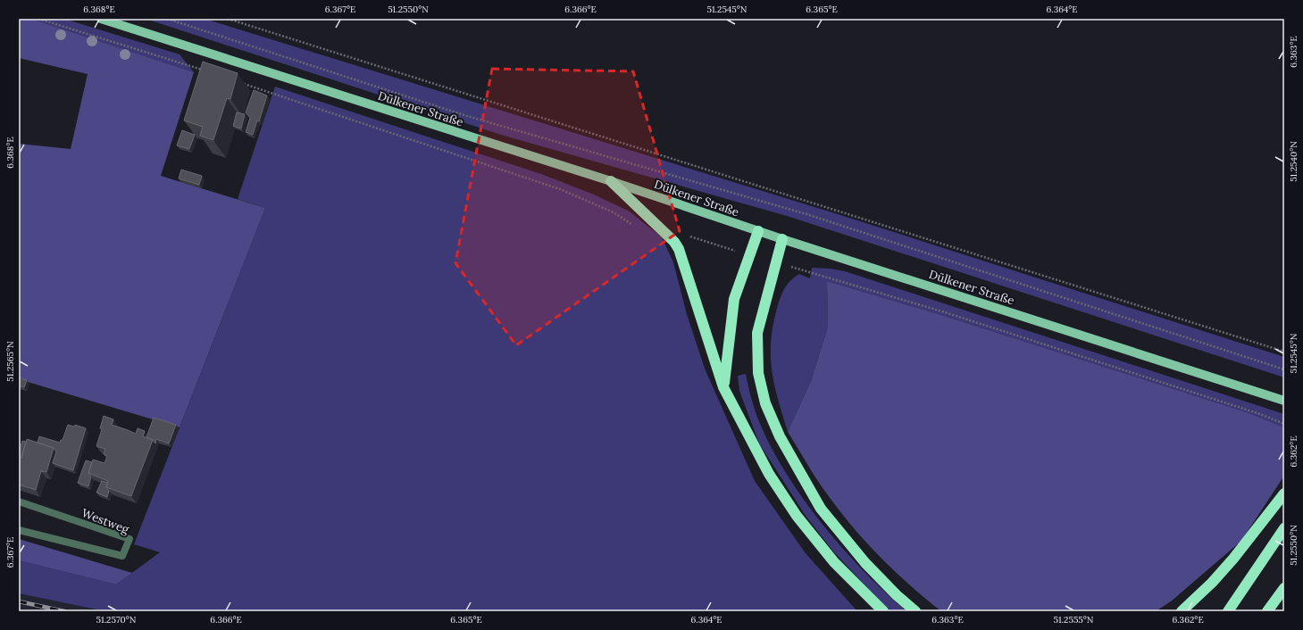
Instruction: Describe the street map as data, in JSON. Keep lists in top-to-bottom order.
{
  "streets": {
    "main road": ["Dülkener Straße"],
    "street": ["Westweg"]
  },
  "coordinates": [
    "6.368°E",
    "6.367°E",
    "51.2550°N",
    "6.366°E",
    "51.2545°N",
    "6.365°E",
    "6.364°E",
    "6.363°E",
    "51.2540°N",
    "51.2565°N",
    "6.362°E",
    "51.2570°N",
    "51.2555°N"
  ]
}
